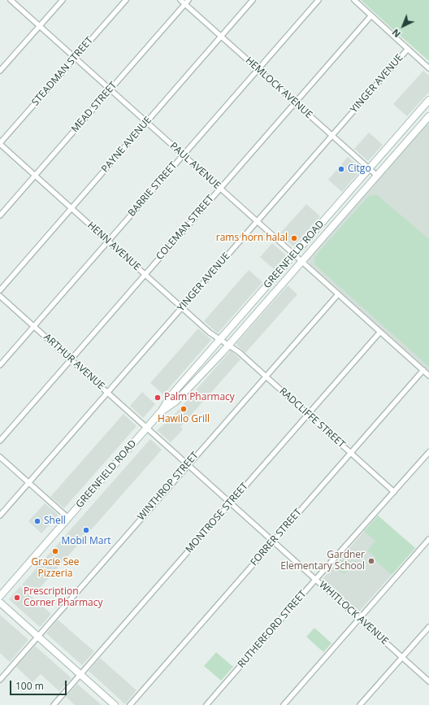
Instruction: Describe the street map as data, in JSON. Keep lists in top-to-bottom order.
{
  "streets": {
    "main road": ["GREENFIELD ROAD"],
    "street": [
      "STEADMAN STREET",
      "YINGER AVENUE",
      "HEMLOCK AVENUE",
      "MEAD STREET",
      "PAYNE AVENUE",
      "PAUL AVENUE",
      "BARRIE STREET",
      "COLEMAN STREET",
      "HENN AVENUE",
      "ARTHUR AVENUE",
      "RADCLIFFE STREET",
      "WINTHROP STREET",
      "MONTROSE STREET",
      "FORRER STREET",
      "WHITLOCK AVENUE",
      "RUTHERFORD STREET"
    ]
  },
  "crossings": [
    ["STEADMAN STREET", "PAUL AVENUE"],
    ["STEADMAN STREET", "HENN AVENUE"],
    ["YINGER AVENUE", "HEMLOCK AVENUE"],
    ["YINGER AVENUE", "PAUL AVENUE"],
    ["YINGER AVENUE", "HENN AVENUE"],
    ["YINGER AVENUE", "ARTHUR AVENUE"],
    ["HEMLOCK AVENUE", "MEAD STREET"],
    ["HEMLOCK AVENUE", "PAYNE AVENUE"],
    ["HEMLOCK AVENUE", "BARRIE STREET"],
    ["HEMLOCK AVENUE", "COLEMAN STREET"],
    ["HEMLOCK AVENUE", "GREENFIELD ROAD"],
    ["MEAD STREET", "PAUL AVENUE"],
    ["MEAD STREET", "HENN AVENUE"],
    ["PAYNE AVENUE", "PAUL AVENUE"],
    ["PAYNE AVENUE", "HENN AVENUE"],
    ["PAUL AVENUE", "BARRIE STREET"],
    ["PAUL AVENUE", "COLEMAN STREET"],
    ["PAUL AVENUE", "GREENFIELD ROAD"],
    ["PAUL AVENUE", "WINTHROP STREET"],
    ["PAUL AVENUE", "MONTROSE STREET"],
    ["PAUL AVENUE", "FORRER STREET"],
    ["BARRIE STREET", "HENN AVENUE"],
    ["BARRIE STREET", "ARTHUR AVENUE"],
    ["COLEMAN STREET", "HENN AVENUE"],
    ["COLEMAN STREET", "ARTHUR AVENUE"],
    ["HENN AVENUE", "GREENFIELD ROAD"],
    ["HENN AVENUE", "RADCLIFFE STREET"],
    ["GREENFIELD ROAD", "ARTHUR AVENUE"],
    ["GREENFIELD ROAD", "RADCLIFFE STREET"],
    ["GREENFIELD ROAD", "WHITLOCK AVENUE"],
    ["ARTHUR AVENUE", "WHITLOCK AVENUE"],
    ["RADCLIFFE STREET", "WINTHROP STREET"],
    ["RADCLIFFE STREET", "MONTROSE STREET"],
    ["RADCLIFFE STREET", "FORRER STREET"],
    ["RADCLIFFE STREET", "RUTHERFORD STREET"],
    ["WINTHROP STREET", "WHITLOCK AVENUE"],
    ["MONTROSE STREET", "WHITLOCK AVENUE"],
    ["FORRER STREET", "WHITLOCK AVENUE"],
    ["WHITLOCK AVENUE", "RUTHERFORD STREET"]
  ],
  "places": [
    "Citgo",
    "rams horn halal",
    "Palm Pharmacy",
    "Hawilo Grill",
    "Shell",
    "Mobil Mart",
    "Gracie See Pizzeria",
    "Gardner Elementary School",
    "Prescription Corner Pharmacy"
  ],
  "scale_bar": "100 m",
  "north": "bottom left"
}
